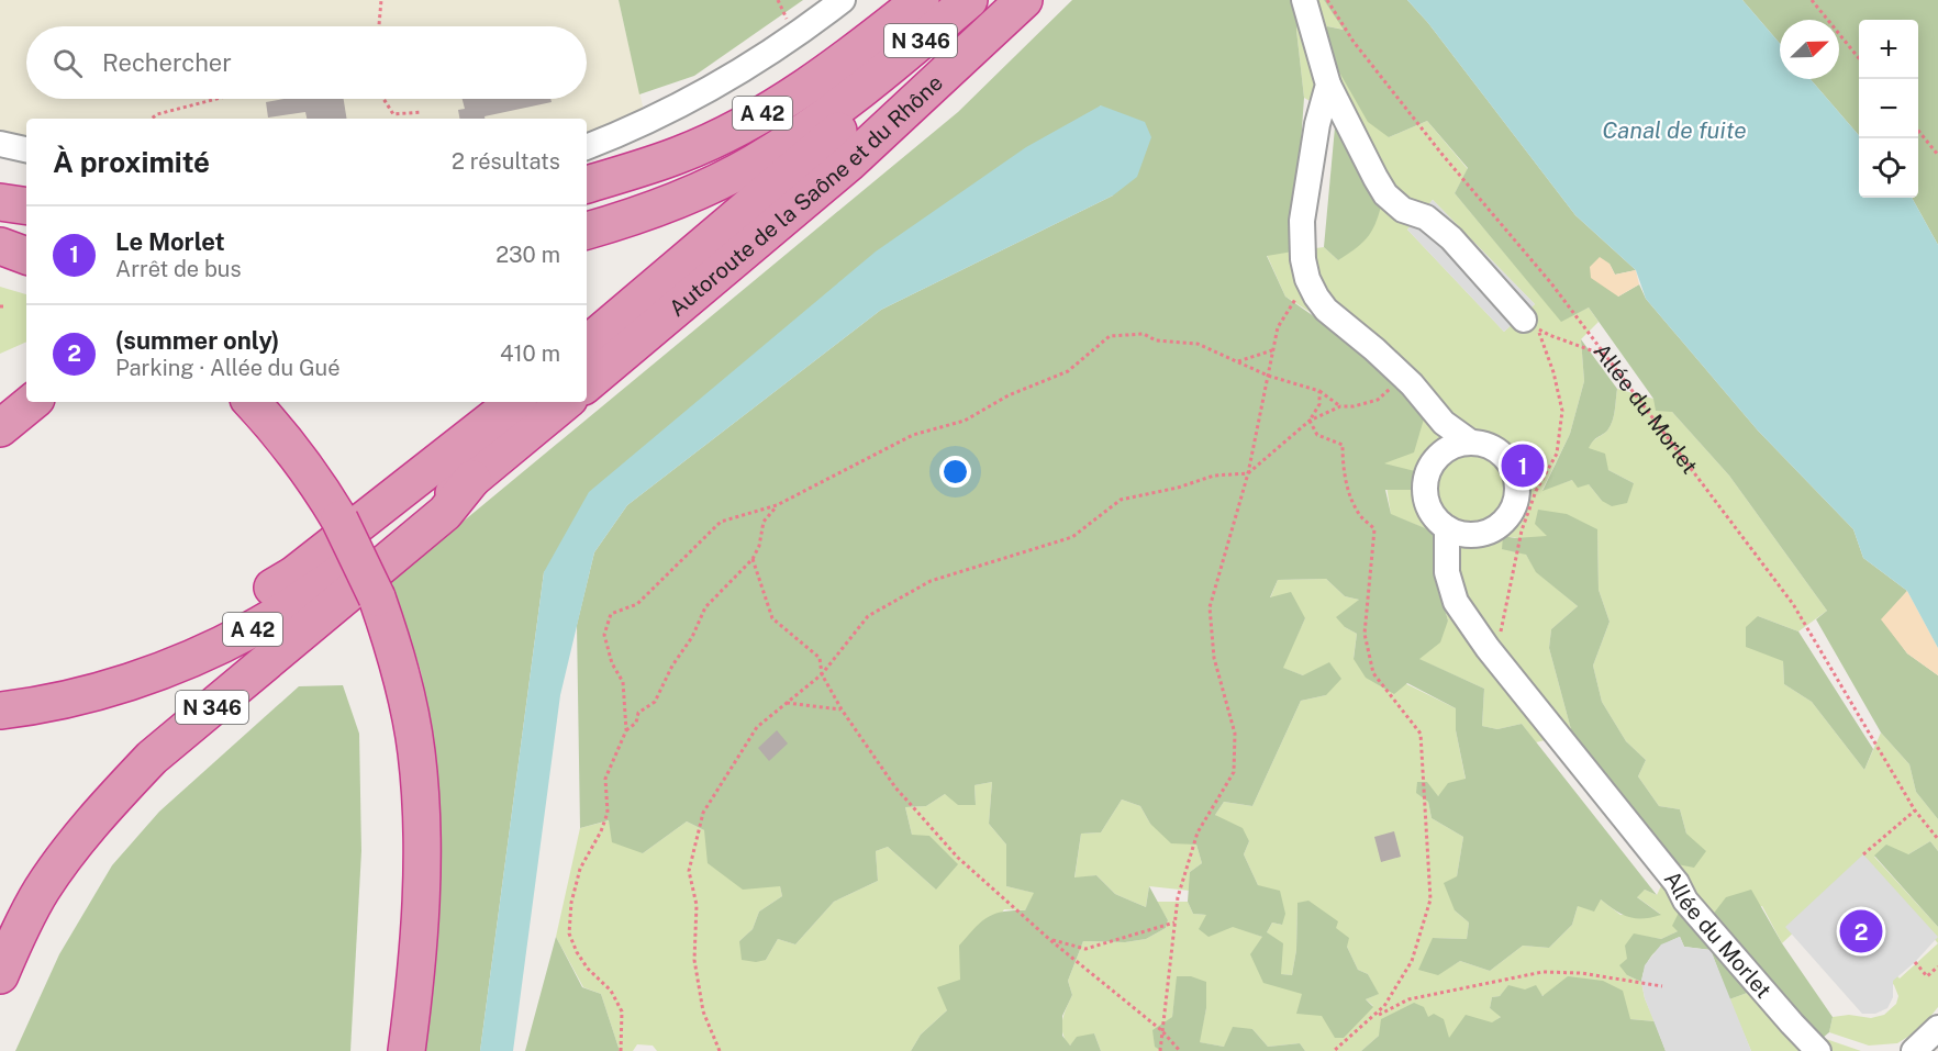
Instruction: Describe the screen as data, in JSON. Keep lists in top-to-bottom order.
{
  "streets": {
    "highway": ["N 346", "A 42", "Autoroute de la Saône et du Rhône"],
    "street": ["Allée du Morlet"]
  },
  "crossings": [
    ["N 346", "A 42"]
  ],
  "water": ["Canal de fuite"],
  "north": "top right",
  "page": {
    "map_buttons": ["+", "−"],
    "search": "Rechercher",
    "heading": ["À proximité", "2 résultats"],
    "list": [
      {
        "mark": "1",
        "name": "Le Morlet",
        "note": "Arrêt de bus",
        "value": "230 m"
      },
      {
        "mark": "2",
        "name": "(summer only)",
        "note": "Parking · Allée du Gué",
        "value": "410 m"
      }
    ],
    "pins": ["1", "2"]
  }
}
